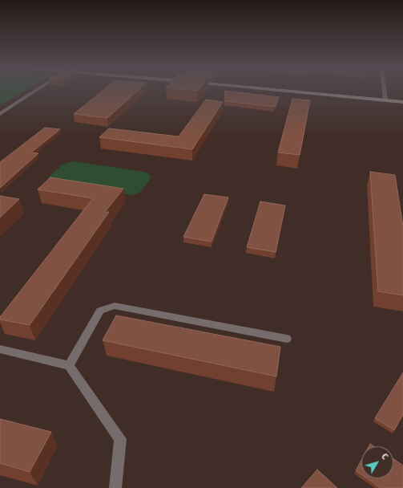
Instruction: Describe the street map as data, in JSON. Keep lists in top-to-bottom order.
{
  "north": "top right"
}
